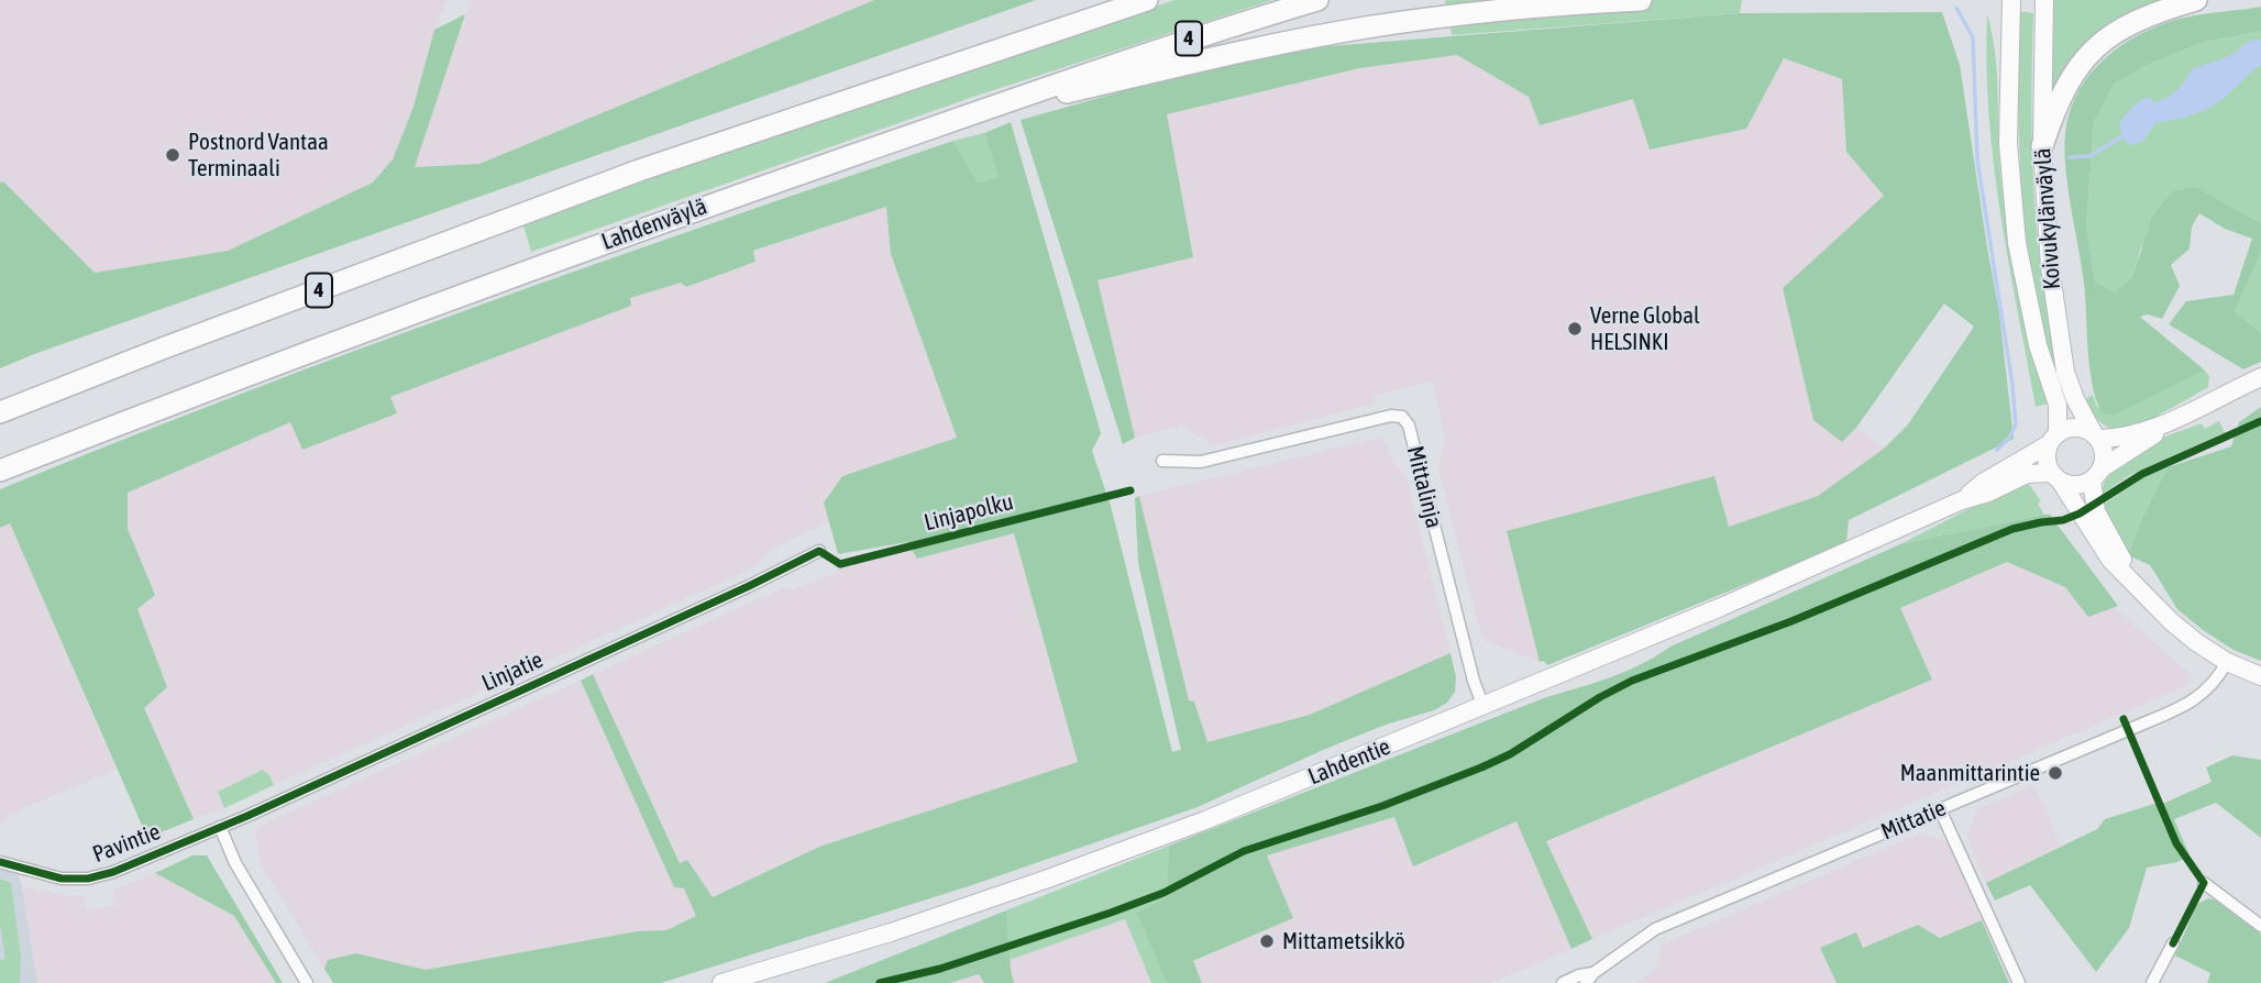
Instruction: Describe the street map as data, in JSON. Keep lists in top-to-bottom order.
{
  "streets": {
    "highway": ["4", "Lahdenväylä"],
    "main road": ["Koivukylänväylä", "Lahdentie"],
    "street": [
      "Mittalinja",
      "Linjatie",
      "Mittatie",
      "Pavintie"
    ],
    "cycle path": ["Linjapolku"]
  },
  "crossings": [
    ["Koivukylänväylä", "Lahdentie"],
    ["Mittalinja", "Lahdentie"],
    ["Linjatie", "Pavintie"]
  ],
  "places": [
    "Postnord Vantaa Terminaali",
    "Verne Global HELSINKI",
    "Maanmittarintie",
    "Mittametsikkö"
  ]
}
